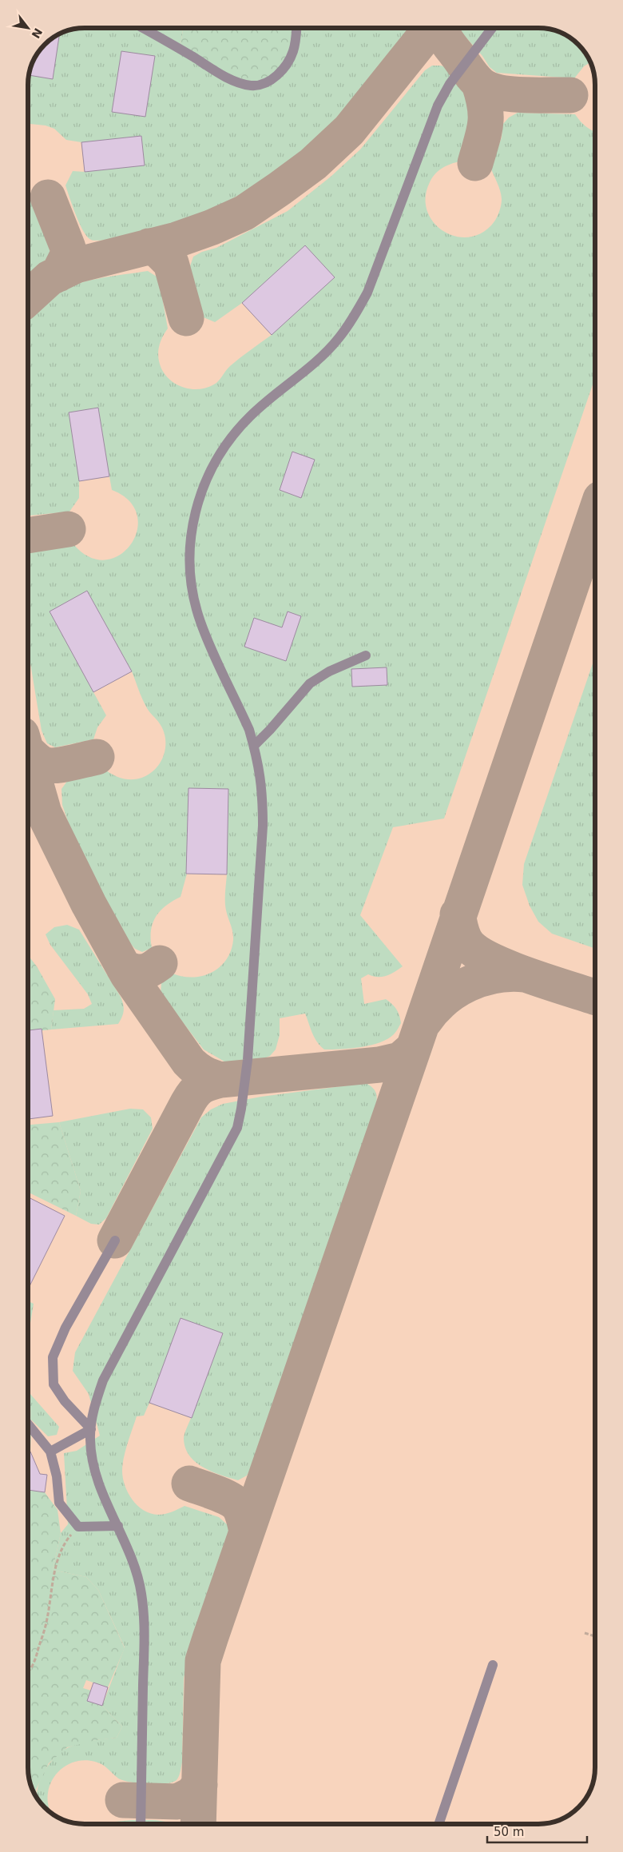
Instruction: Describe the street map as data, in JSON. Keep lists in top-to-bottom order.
{
  "scale_bar": "50 m",
  "north": "bottom right"
}
